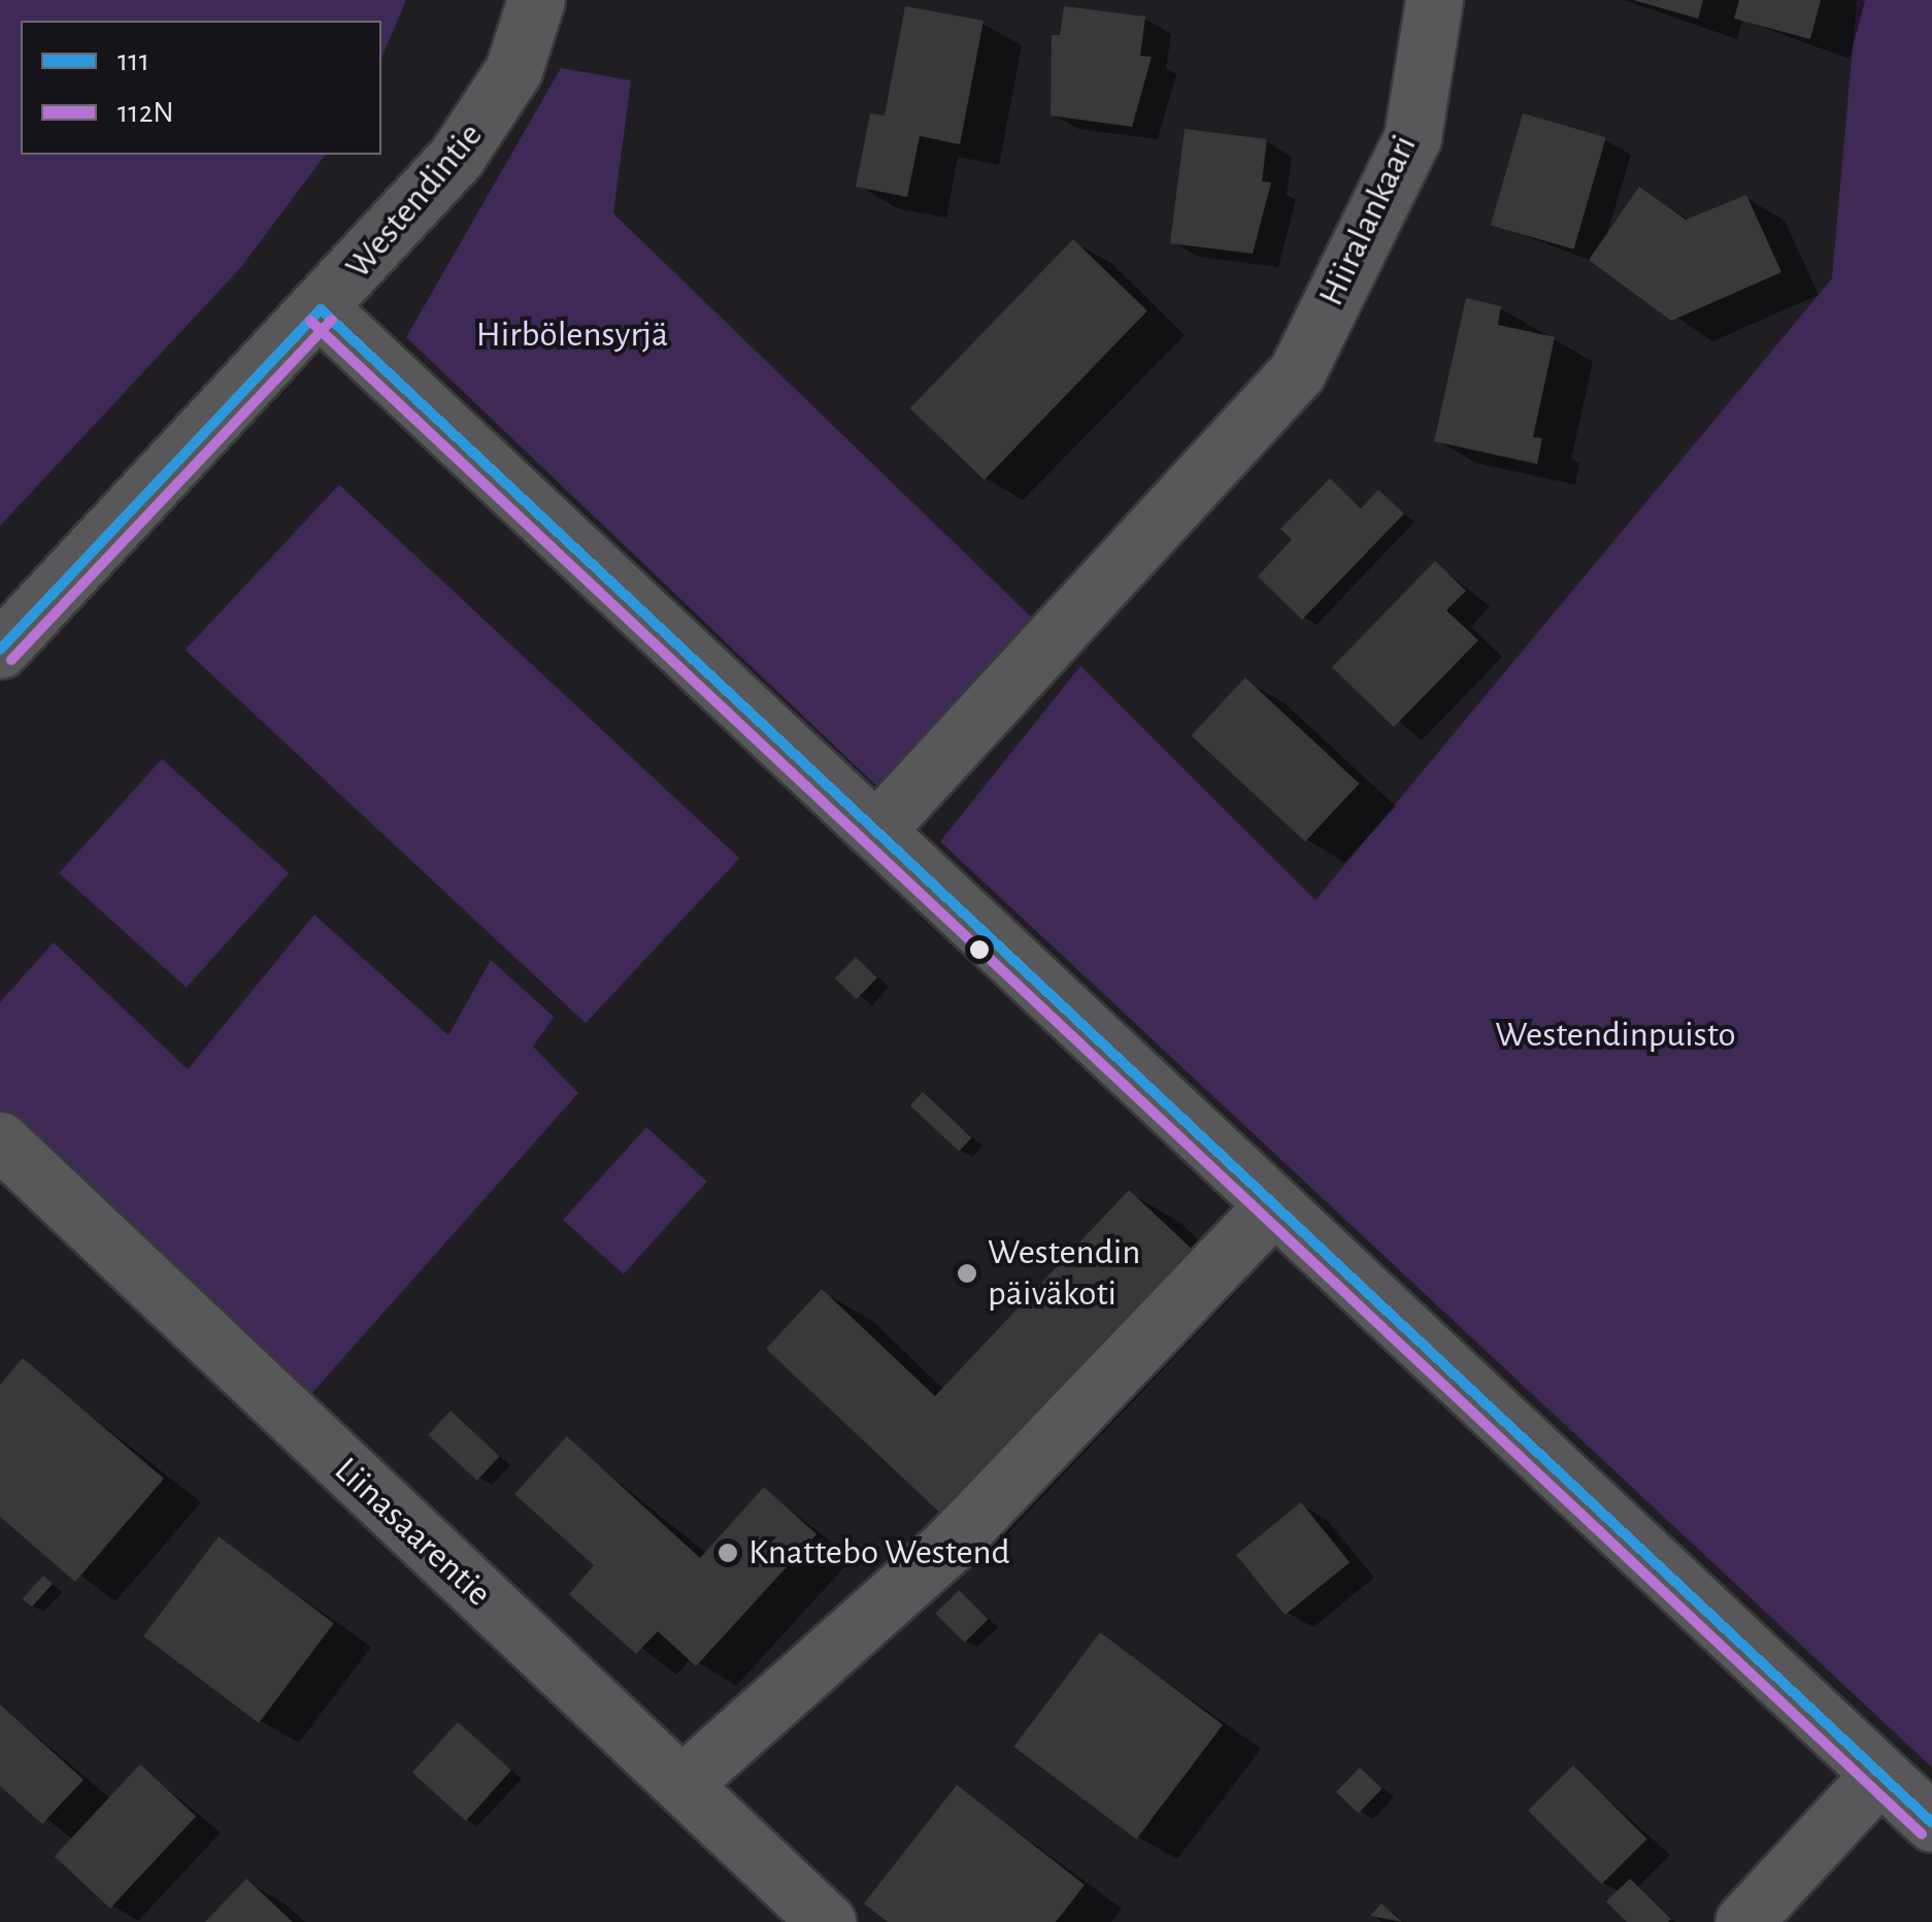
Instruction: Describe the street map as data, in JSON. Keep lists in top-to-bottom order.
{
  "streets": {
    "street": ["Westendintie", "Hiiralankaari", "Liinasaarentie"]
  },
  "parks": ["Hirbölensyrjä", "Westendinpuisto"],
  "places": ["Westendin päiväkoti", "Knattebo Westend"],
  "lines": ["transit line 111", "transit line 112N"],
  "legend": ["111", "112N"]
}
